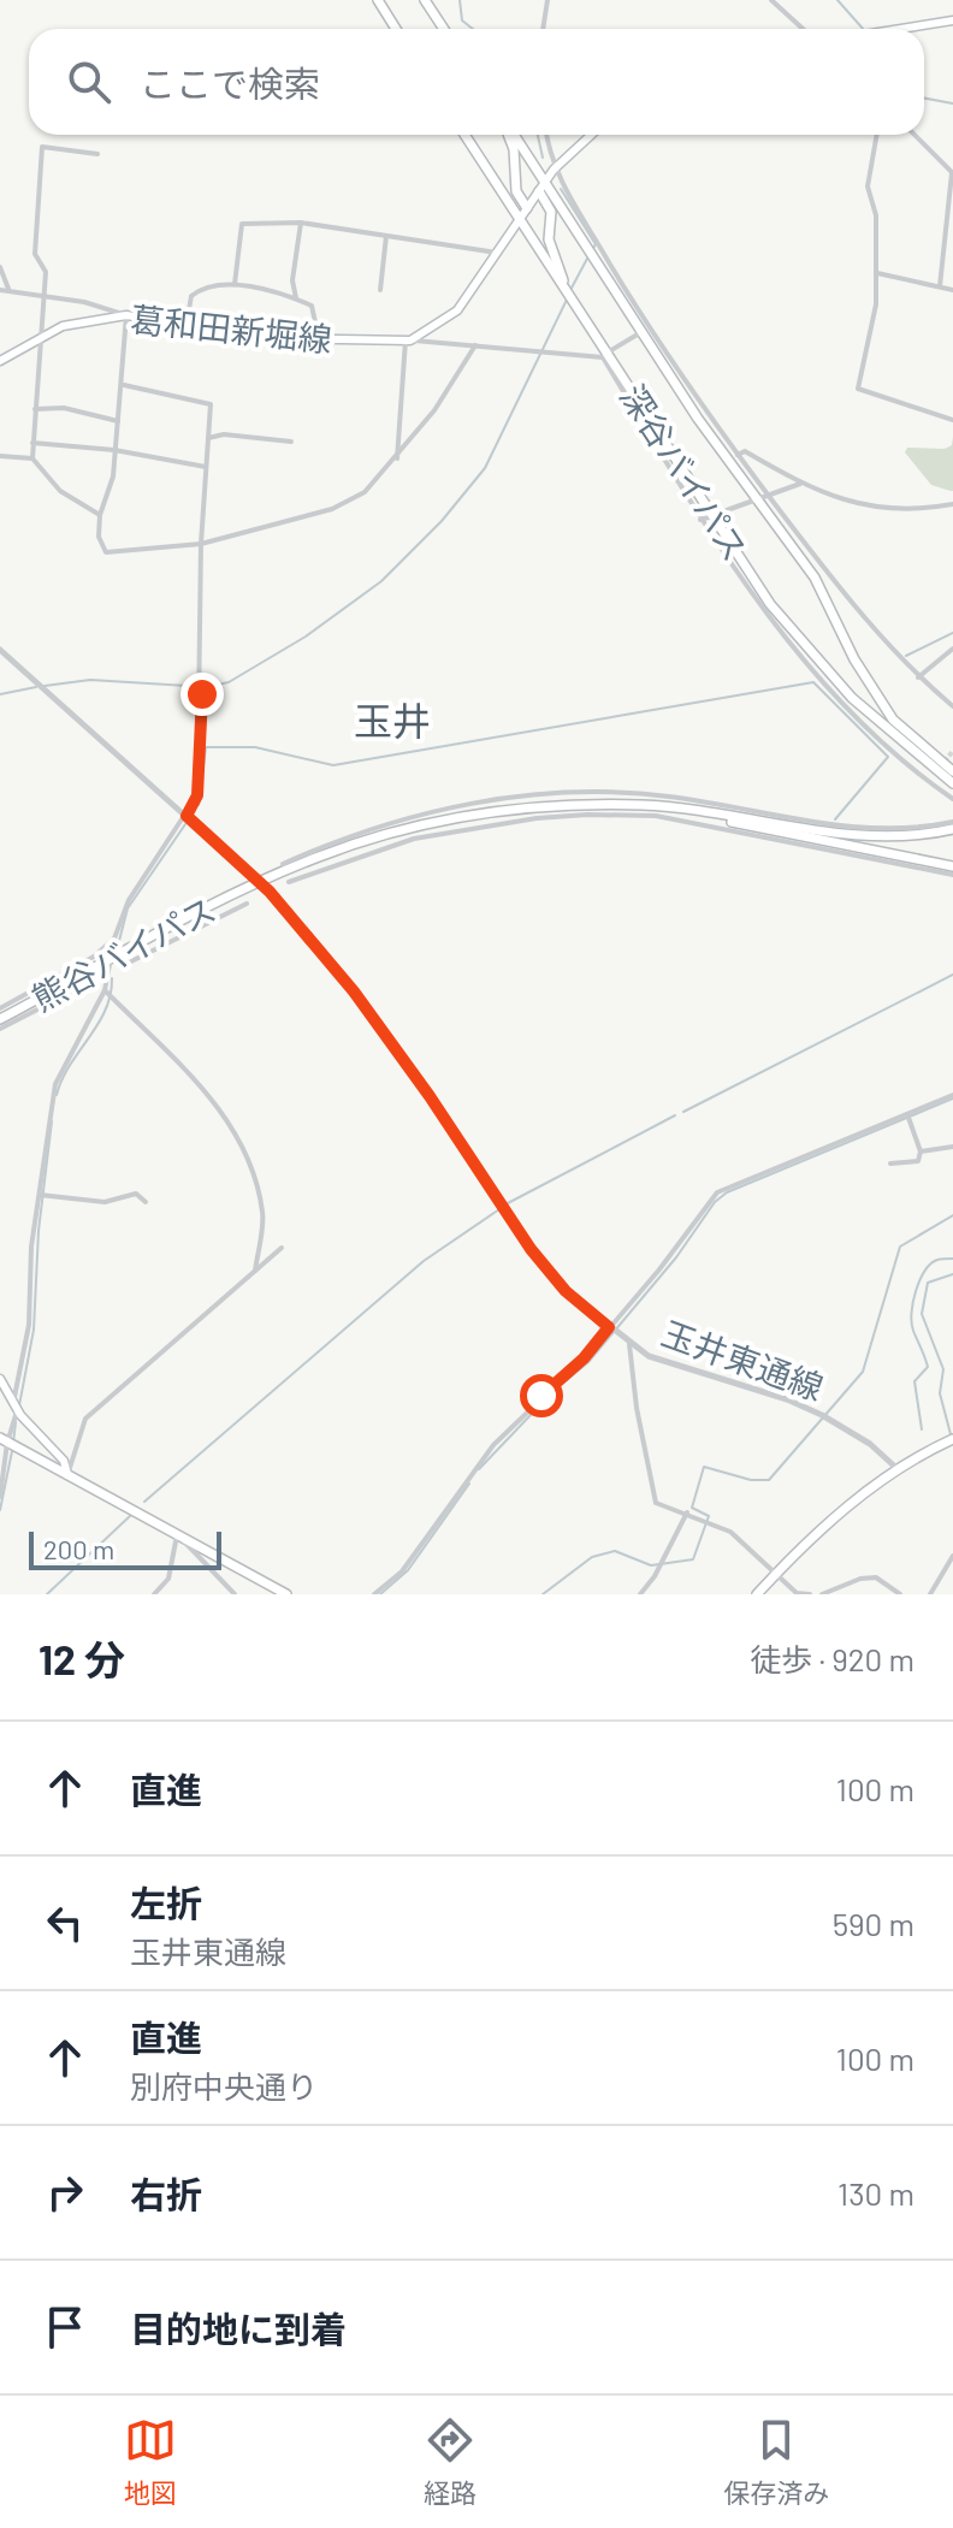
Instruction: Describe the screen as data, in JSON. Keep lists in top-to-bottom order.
{
  "streets": {
    "main road": ["葛和田新堀線", "深谷バイパス", "熊谷バイパス"],
    "street": ["玉井東通線"]
  },
  "crossings": [
    ["熊谷バイパス", "玉井東通線"]
  ],
  "districts": ["玉井"],
  "scale_bar": "200 m",
  "page": {
    "search": "ここで検索",
    "scale": "200 m",
    "heading": ["12 分", "徒歩 · 920 m"],
    "list": [
      ["直進", "100 m"],
      ["左折", "玉井東通線", "590 m"],
      ["直進", "別府中央通り", "100 m"],
      ["右折", "130 m"],
      "目的地に到着"
    ],
    "nav": ["地図", "経路", "保存済み"]
  }
}
